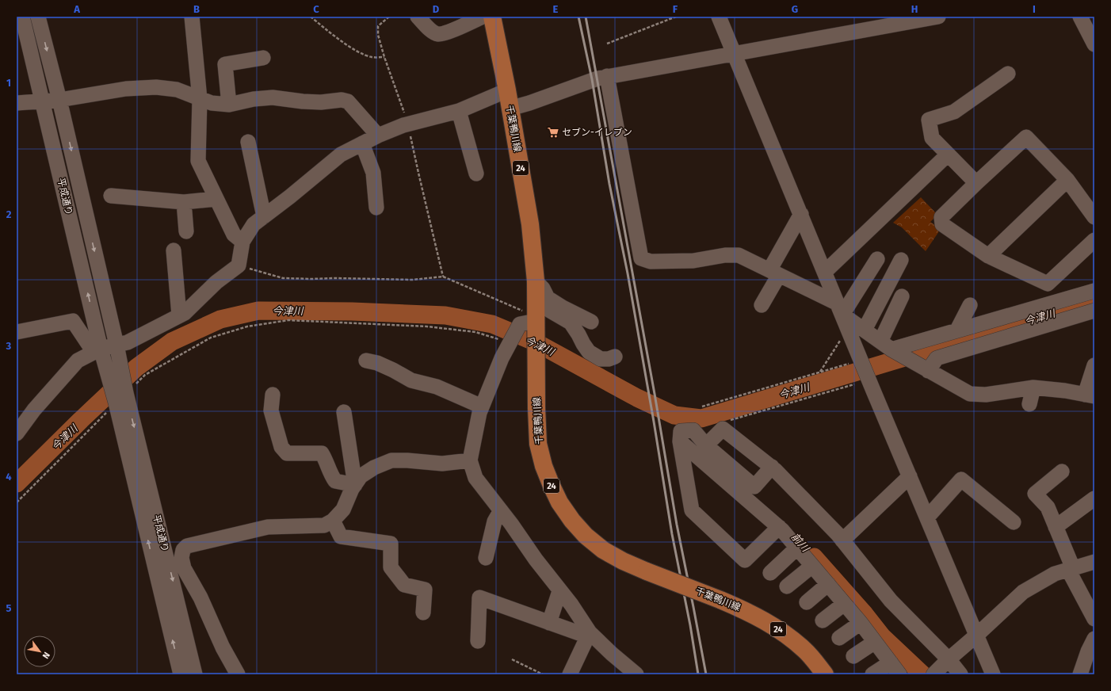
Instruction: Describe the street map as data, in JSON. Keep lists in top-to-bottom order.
{
  "streets": {
    "main road": ["千葉鴨川線", "24"],
    "street": ["平成通り"]
  },
  "water": ["今津川", "前川"],
  "places": {
    "supermarket": ["セブン-イレブン"]
  },
  "north": "bottom right",
  "grid": {
    "columns": [
      "A",
      "B",
      "C",
      "D",
      "E",
      "F",
      "G",
      "H",
      "I"
    ],
    "rows": [
      "1",
      "2",
      "3",
      "4",
      "5"
    ]
  }
}
